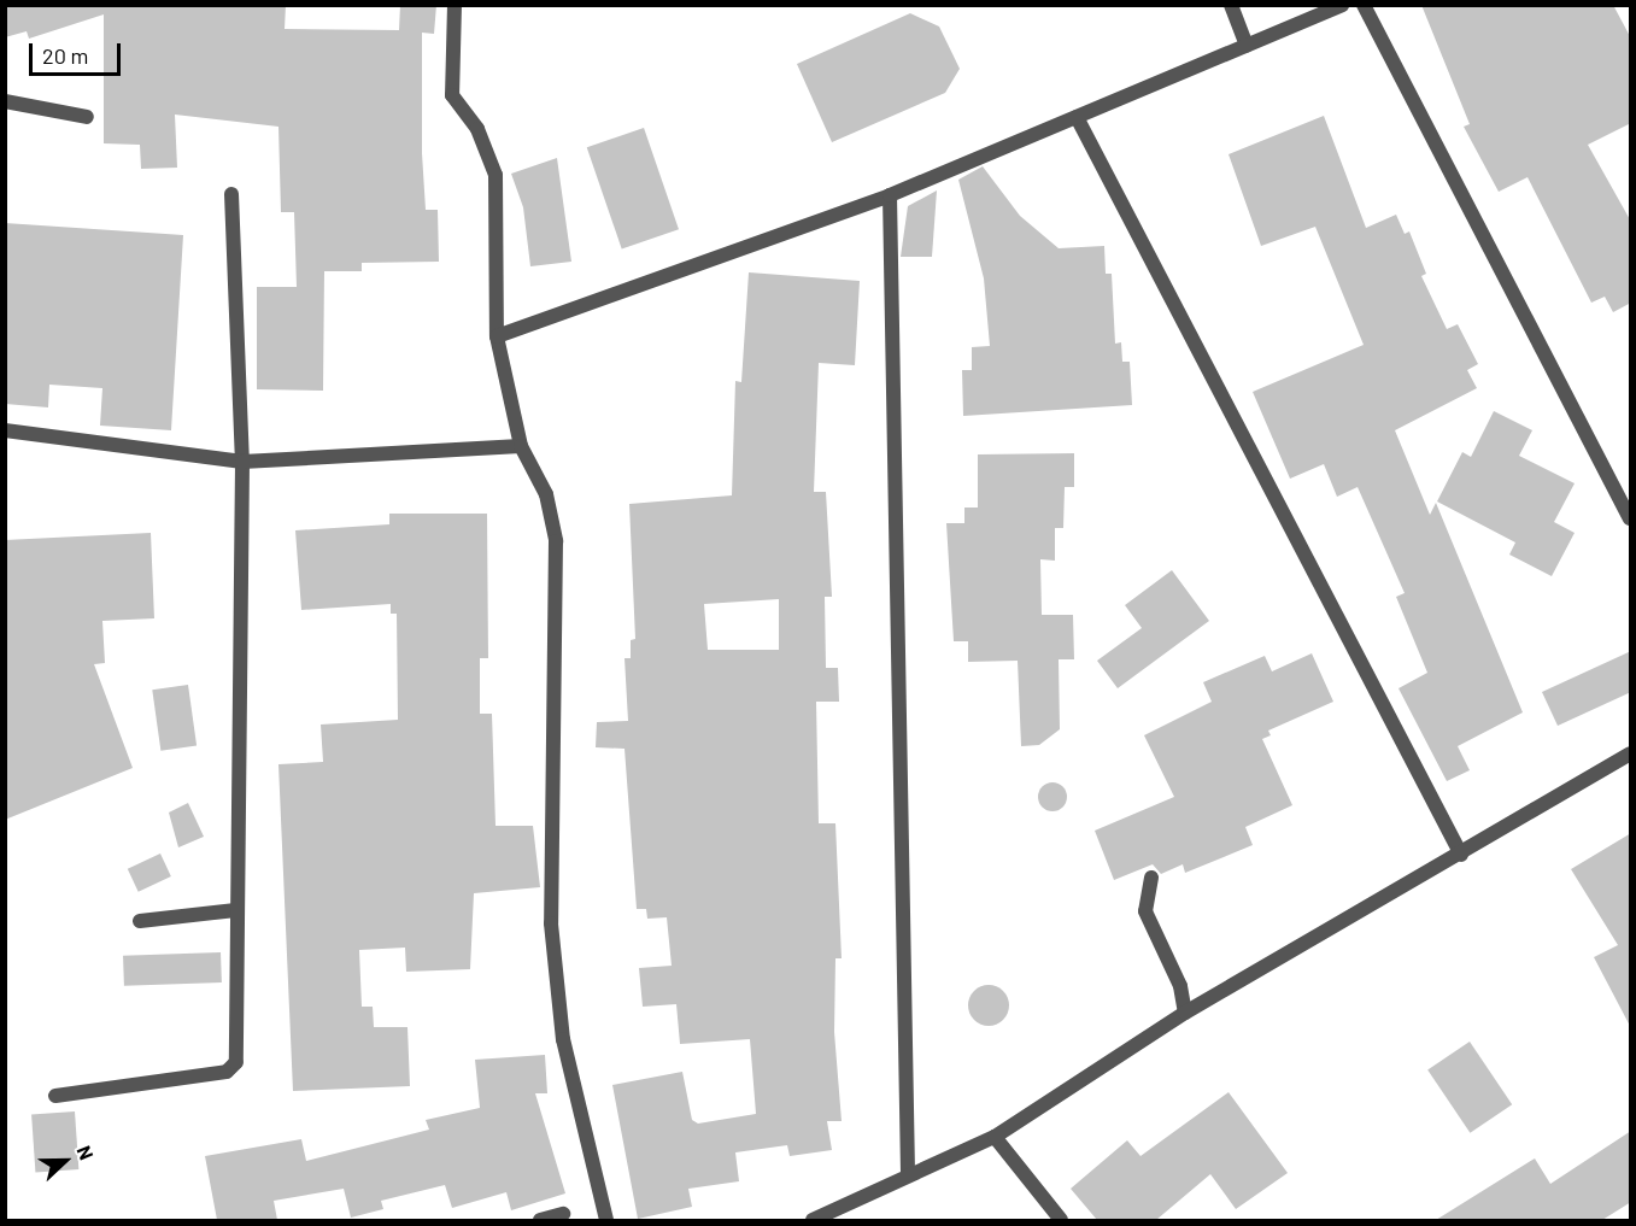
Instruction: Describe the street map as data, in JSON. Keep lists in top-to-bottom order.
{
  "scale_bar": "20 m",
  "north": "right"
}
